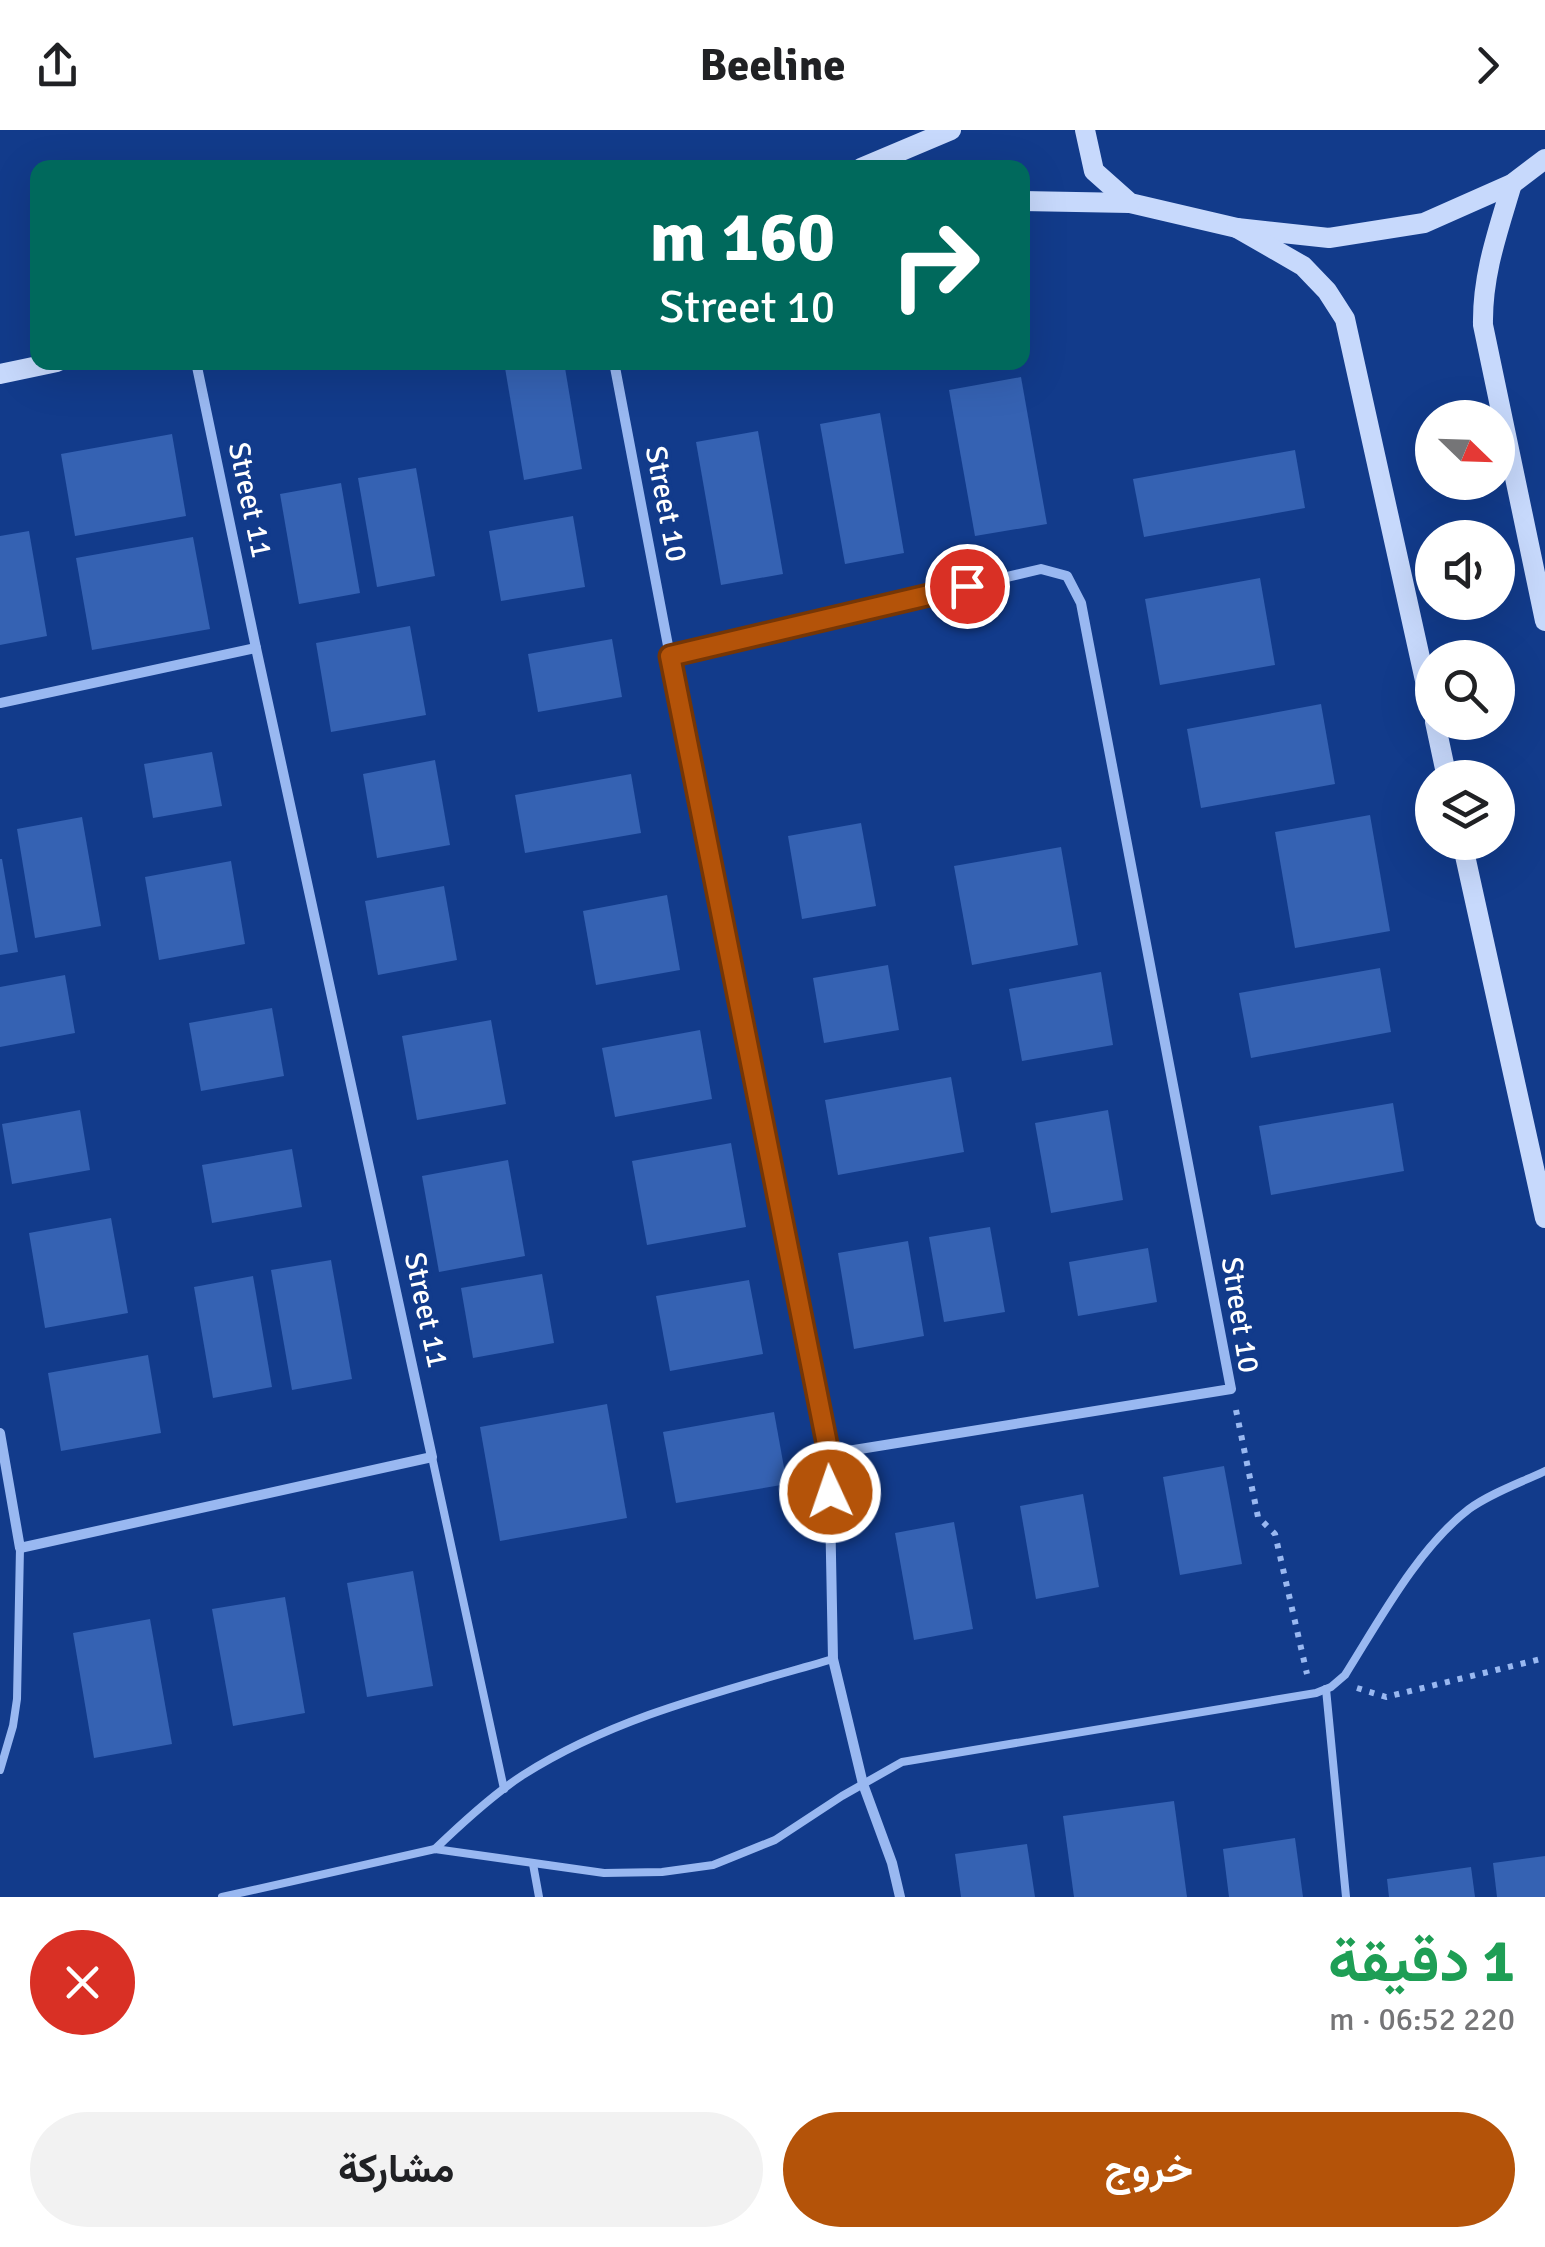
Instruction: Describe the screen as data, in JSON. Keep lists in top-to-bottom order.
{
  "streets": {
    "street": ["Street 11", "Street 10"]
  },
  "north": "bottom right",
  "page": {
    "header": "Beeline",
    "turn": ["160 m", "Street 10"],
    "heading": ["1 دقيقة", "220 m · 06:52"],
    "buttons": ["خروج", "مشاركة"]
  }
}
